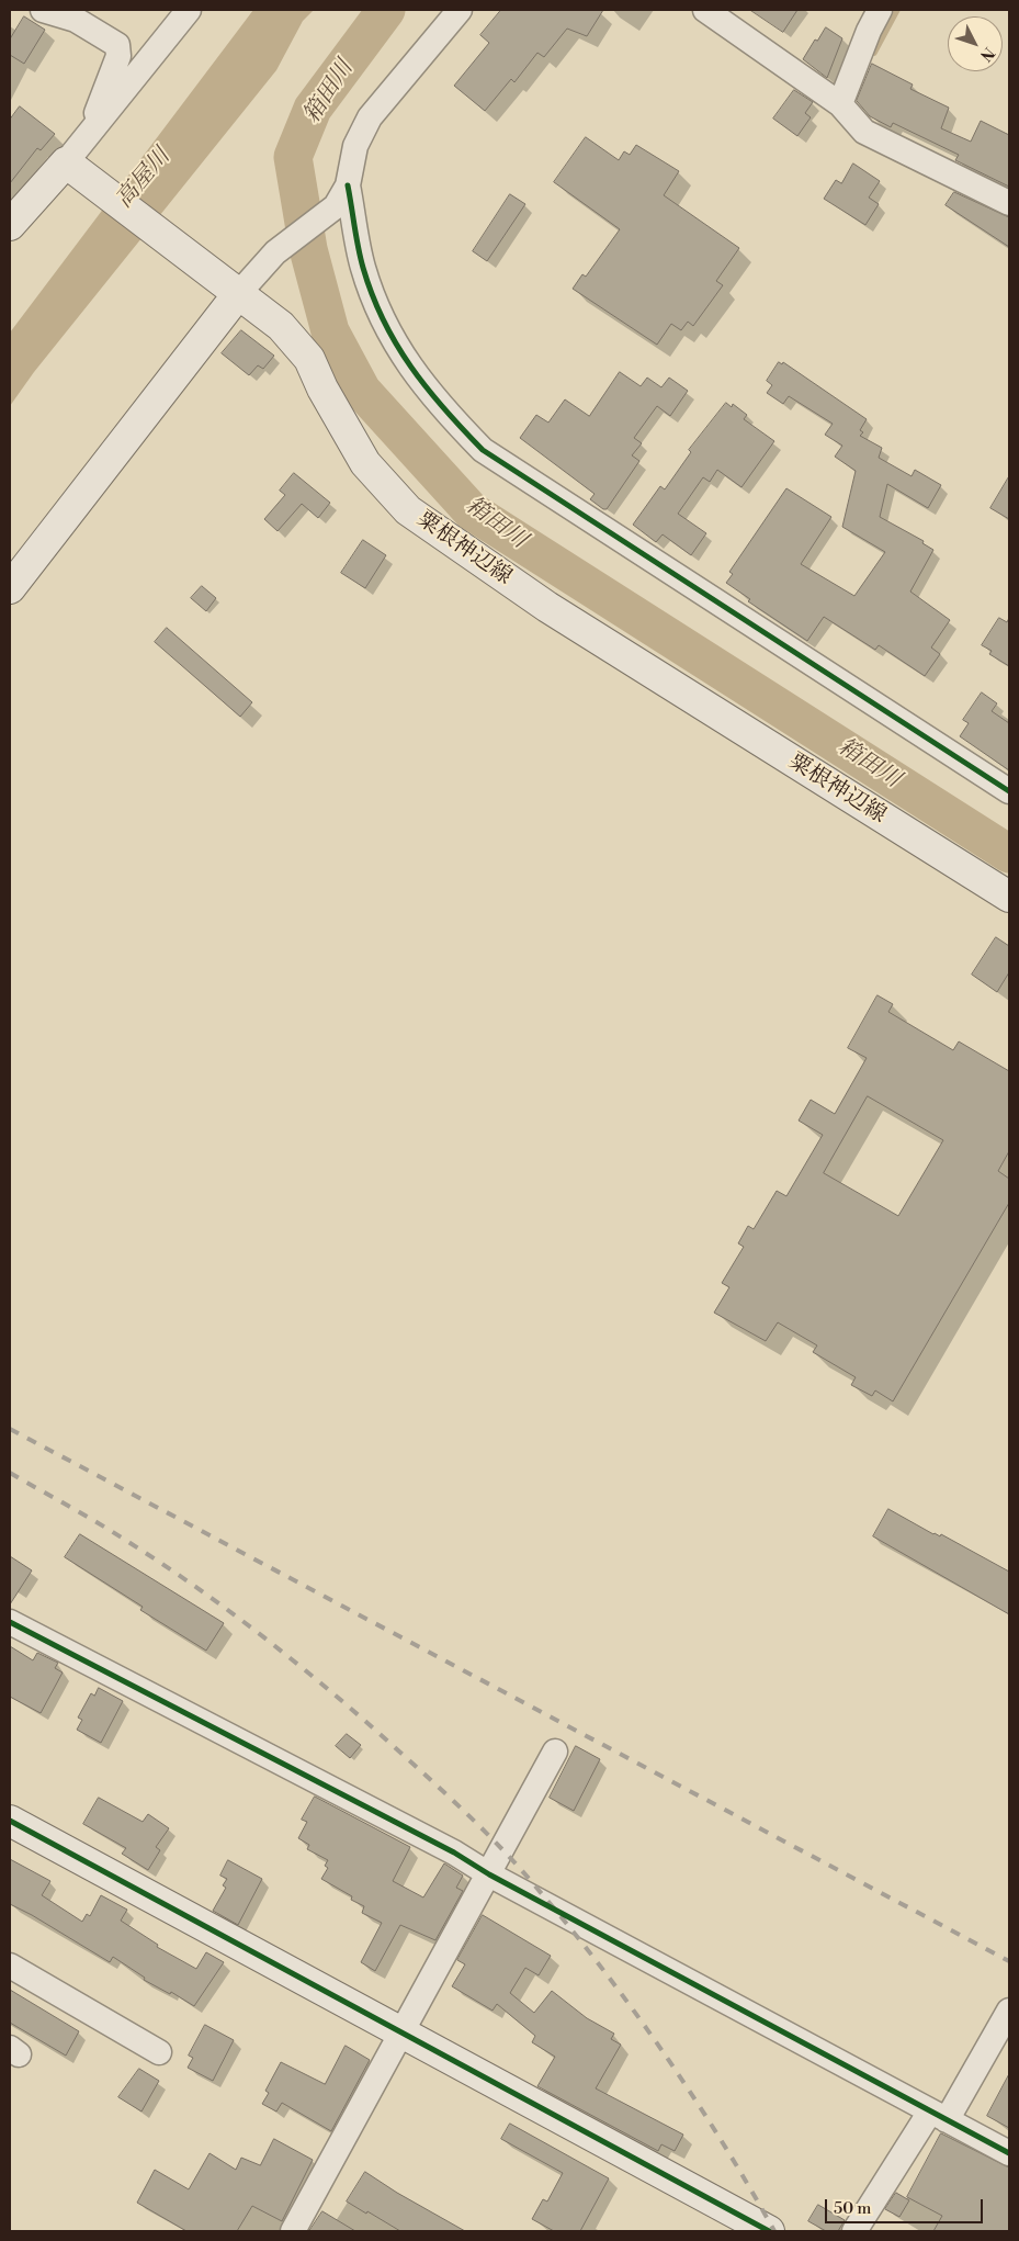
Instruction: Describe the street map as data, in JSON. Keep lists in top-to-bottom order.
{
  "streets": {
    "main road": ["粟根神辺線"]
  },
  "water": ["箱田川", "高屋川"],
  "scale_bar": "50 m",
  "north": "bottom right"
}
